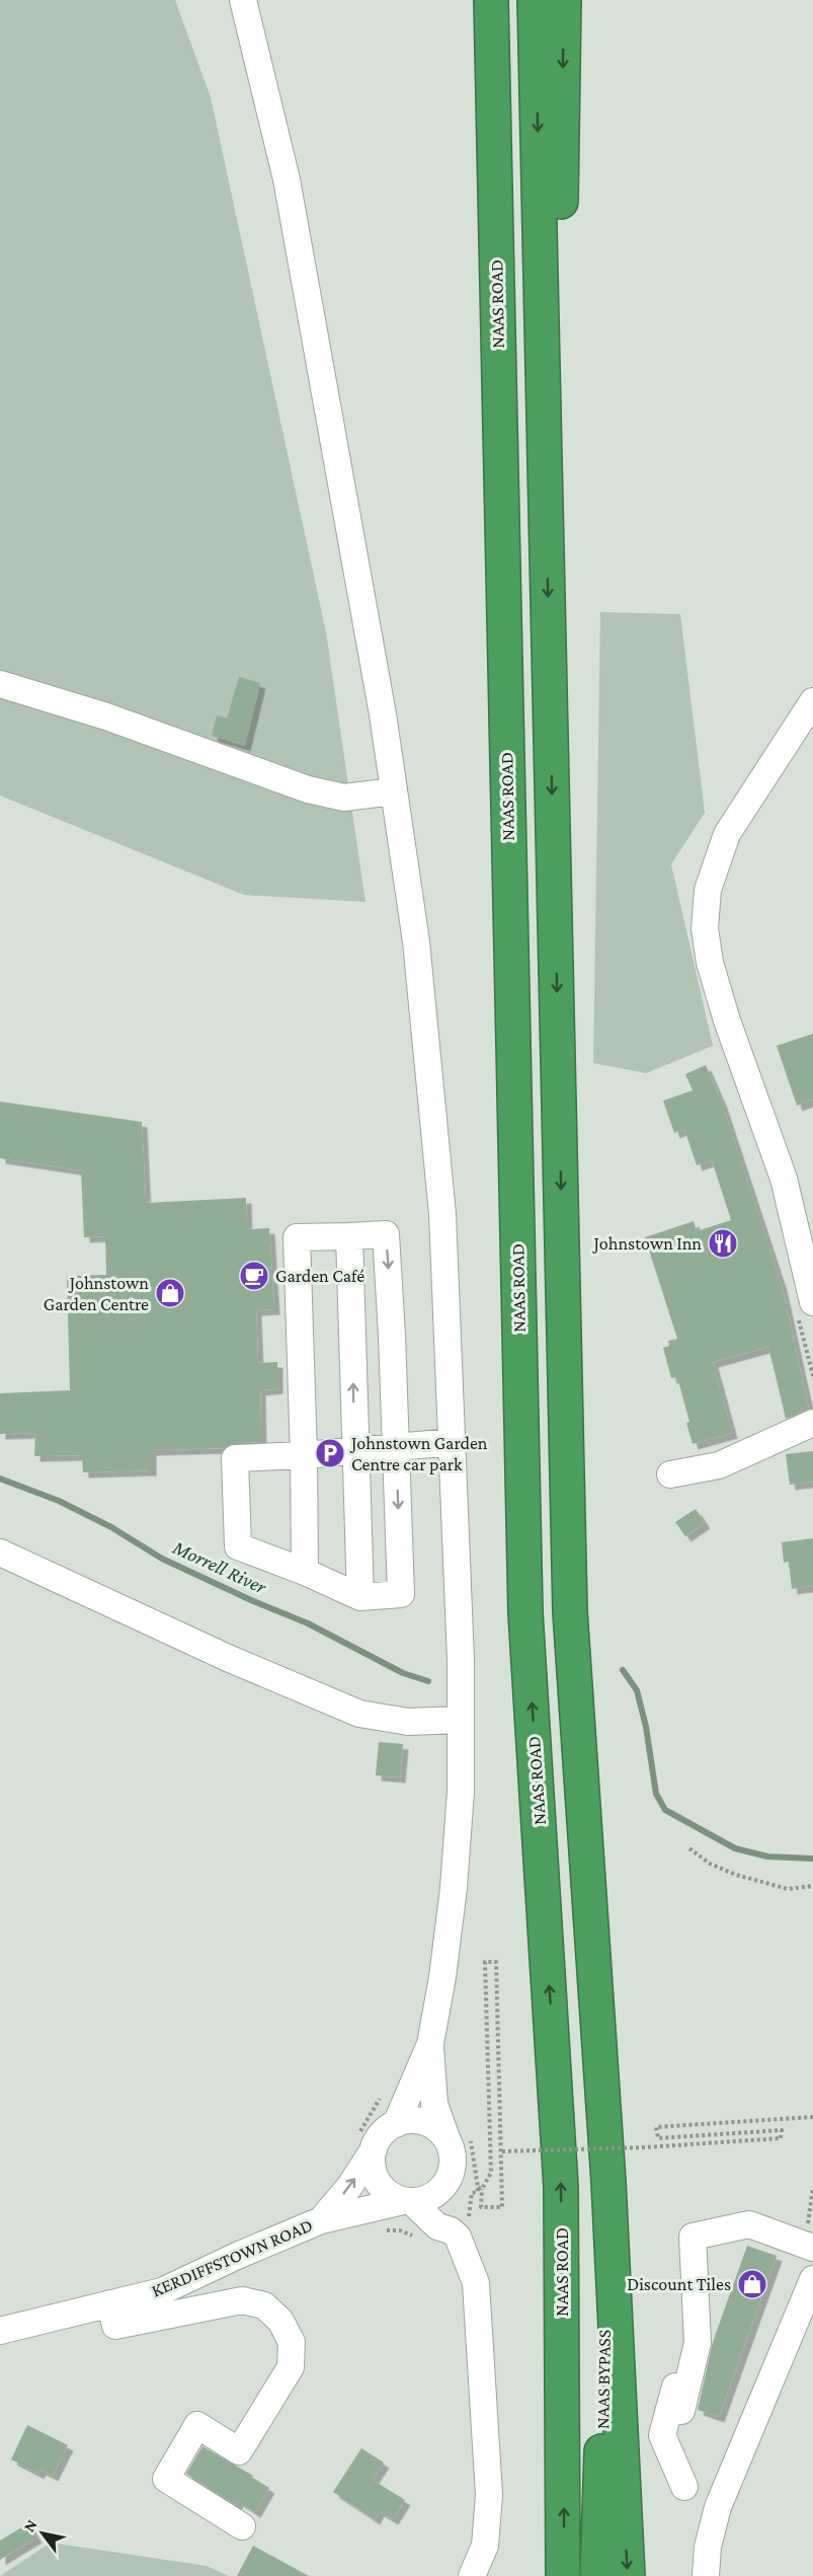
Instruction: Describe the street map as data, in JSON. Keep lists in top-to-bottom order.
{
  "streets": {
    "highway": ["NAAS ROAD", "NAAS BYPASS"],
    "street": ["KERDIFFSTOWN ROAD"]
  },
  "water": ["Morrell River"],
  "places": {
    "restaurant": ["Johnstown Inn"],
    "cafe": ["Garden Café"],
    "shop": ["Johnstown Garden Centre", "Discount Tiles"],
    "parking": ["Johnstown Garden Centre car park"]
  },
  "north": "top left"
}
